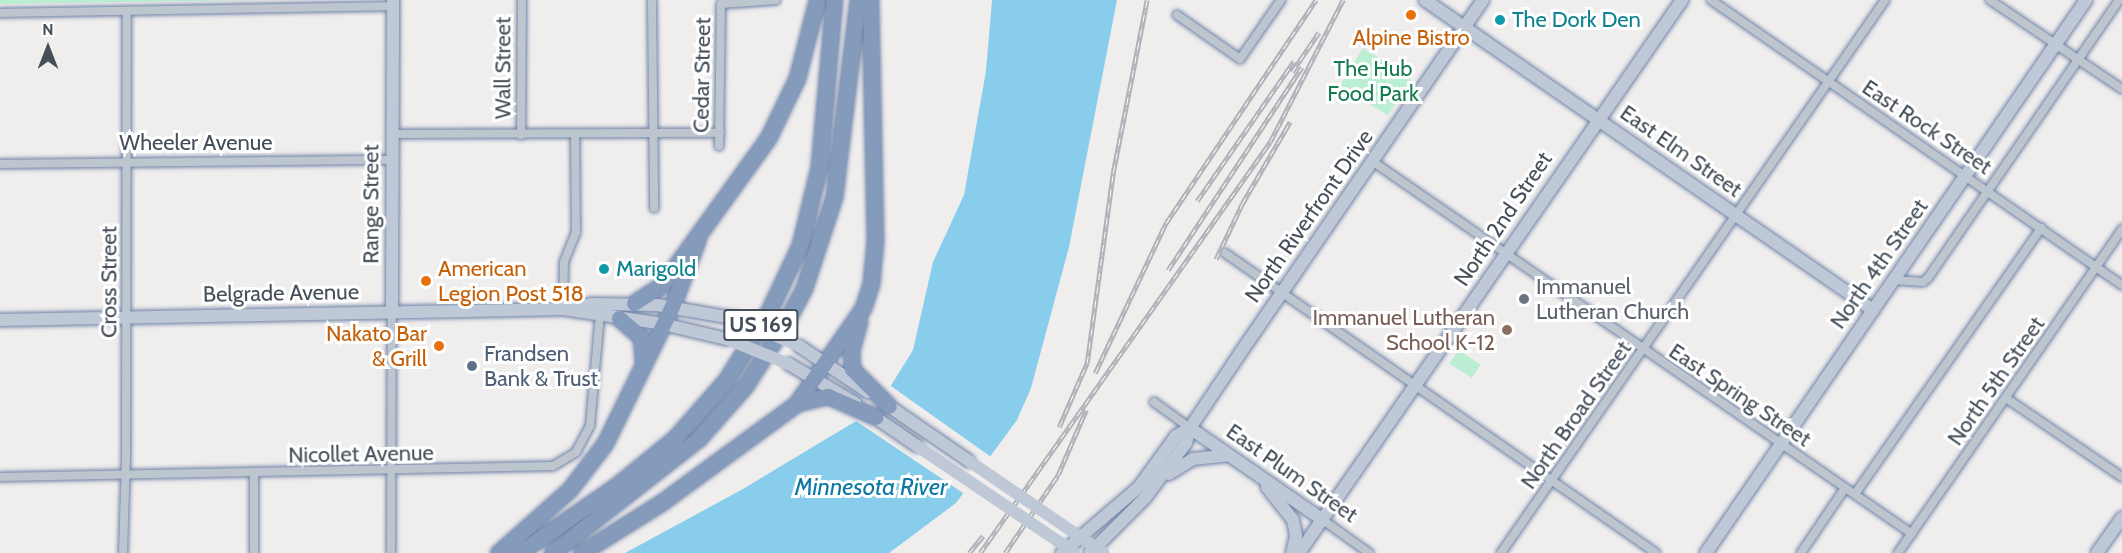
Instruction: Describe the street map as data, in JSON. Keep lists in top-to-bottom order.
{
  "streets": {
    "highway": ["US 169"],
    "main road": [
      "East Elm Street",
      "Range Street",
      "North Riverfront Drive",
      "North 2nd Street",
      "North 4th Street",
      "Belgrade Avenue",
      "East Plum Street"
    ],
    "street": [
      "Wall Street",
      "Cedar Street",
      "East Rock Street",
      "Wheeler Avenue",
      "Cross Street",
      "North 5th Street",
      "East Spring Street",
      "North Broad Street",
      "Nicollet Avenue"
    ]
  },
  "crossings": [
    ["East Rock Street", "North 4th Street"],
    ["East Rock Street", "North 5th Street"],
    ["East Rock Street", "North Broad Street"],
    ["Wheeler Avenue", "Range Street"],
    ["Wheeler Avenue", "Cross Street"],
    ["East Elm Street", "North Riverfront Drive"],
    ["East Elm Street", "North 2nd Street"],
    ["East Elm Street", "North 4th Street"],
    ["East Elm Street", "North Broad Street"],
    ["Range Street", "Belgrade Avenue"],
    ["Range Street", "Nicollet Avenue"],
    ["North Riverfront Drive", "East Spring Street"],
    ["North Riverfront Drive", "East Plum Street"],
    ["North 2nd Street", "East Spring Street"],
    ["North 2nd Street", "East Plum Street"],
    ["North 4th Street", "East Spring Street"],
    ["Cross Street", "Belgrade Avenue"],
    ["Cross Street", "Nicollet Avenue"],
    ["Belgrade Avenue", "Nicollet Avenue"],
    ["North 5th Street", "East Spring Street"],
    ["East Spring Street", "North Broad Street"]
  ],
  "water": ["Minnesota River"],
  "parks": ["The Hub Food Park"],
  "places": [
    "Alpine Bistro",
    "The Dork Den",
    "Marigold",
    "American Legion Post 518",
    "Immanuel Lutheran Church",
    "Immanuel Lutheran School K-12",
    "Nakato Bar & Grill",
    "Frandsen Bank & Trust"
  ],
  "north": "top"
}
